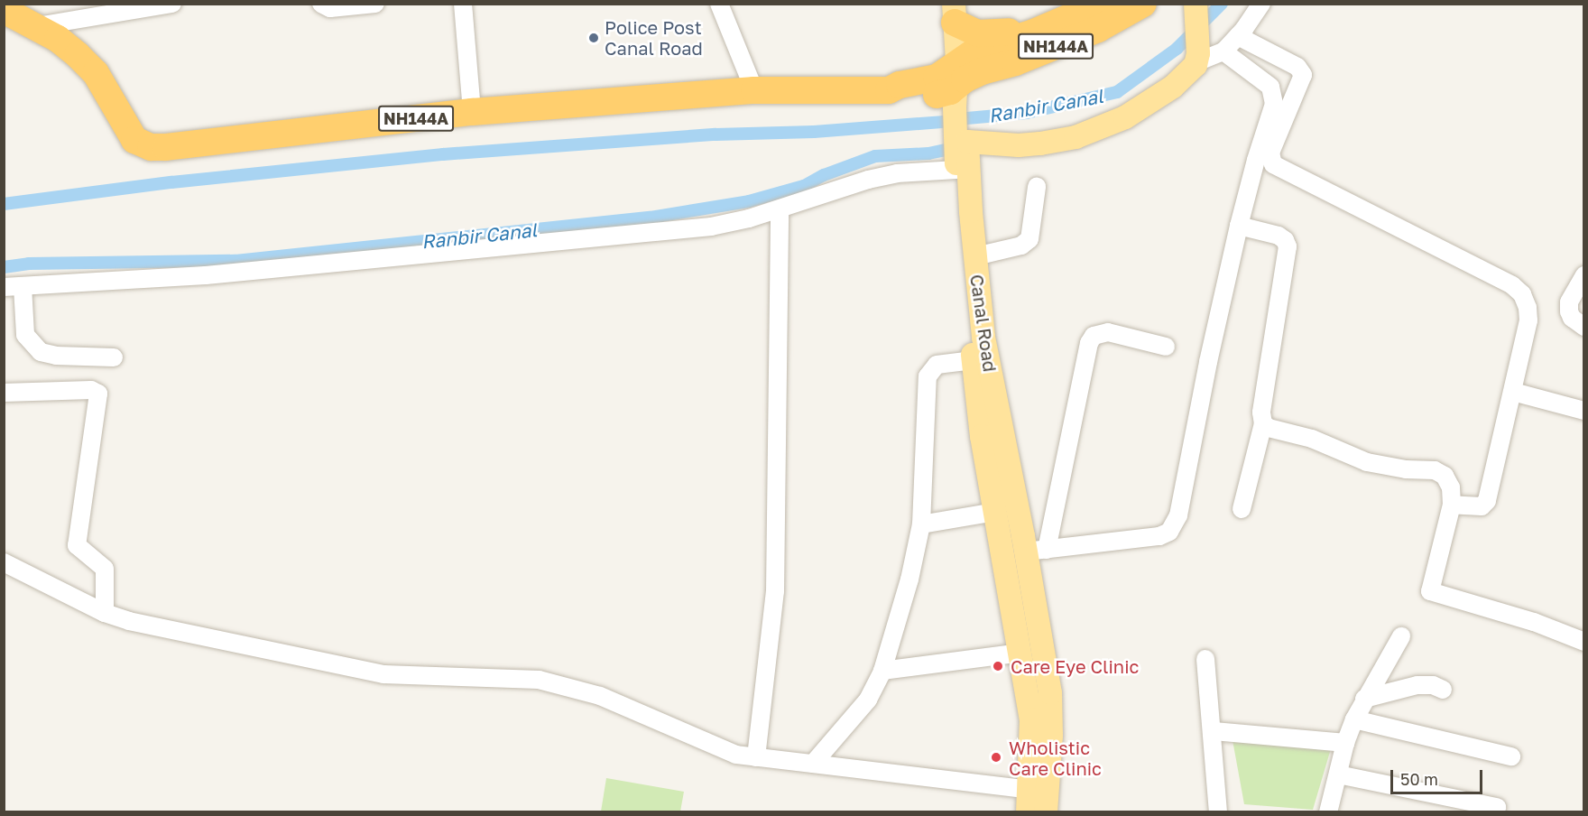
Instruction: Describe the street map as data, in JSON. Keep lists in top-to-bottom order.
{
  "streets": {
    "highway": ["NH144A"],
    "main road": ["Canal Road"]
  },
  "crossings": [
    ["NH144A", "Canal Road"]
  ],
  "water": ["Ranbir Canal"],
  "places": ["Police Post Canal Road", "Care Eye Clinic", "Wholistic Care Clinic"],
  "scale_bar": "50 m"
}
